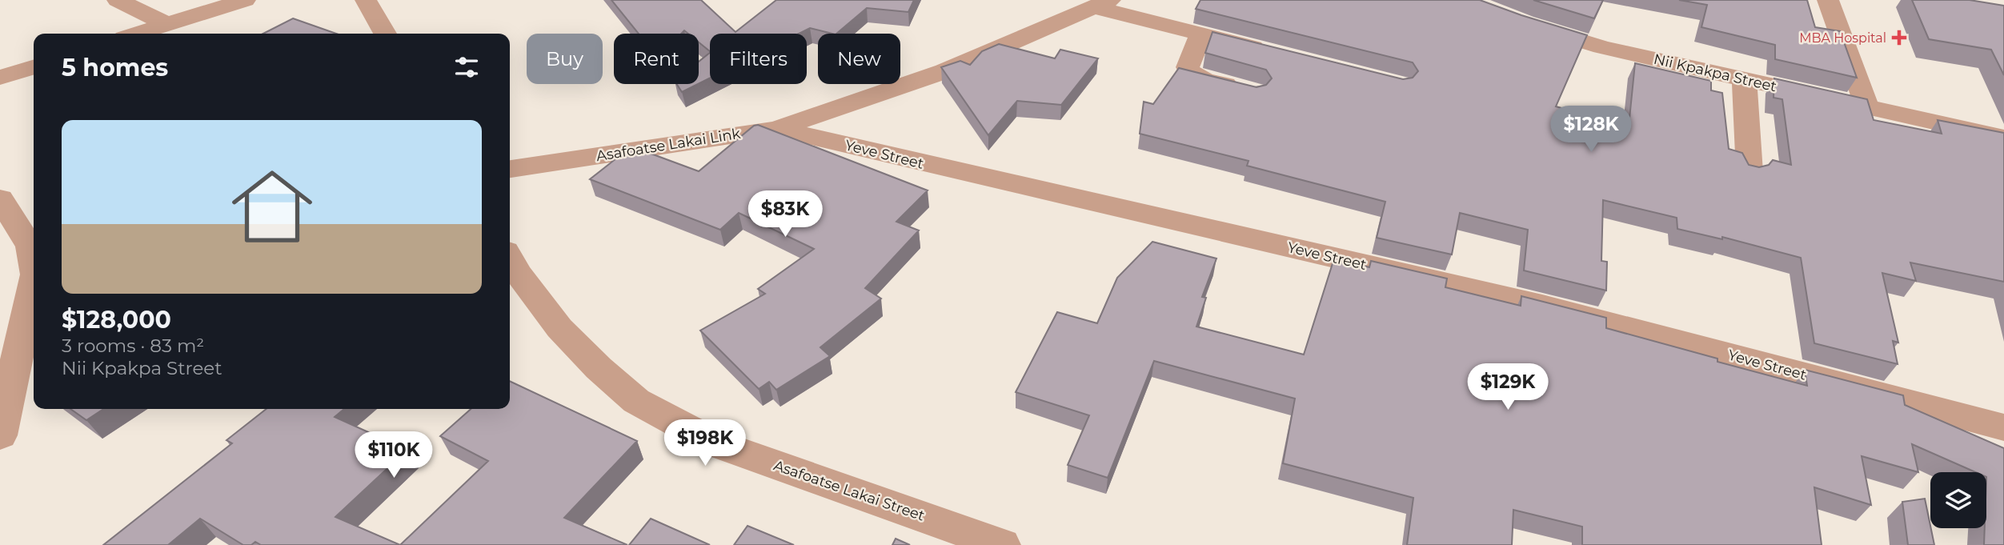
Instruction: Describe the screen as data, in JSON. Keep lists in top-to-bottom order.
{
  "streets": {
    "street": [
      "Nii Kpakpa Street",
      "Asafoatse Lakai Link",
      "Yeve Street",
      "Asafoatse Lakai Street"
    ]
  },
  "crossings": [
    ["Asafoatse Lakai Link", "Yeve Street"]
  ],
  "places": {
    "health": ["MBA Hospital"]
  },
  "page": {
    "chip": [
      "Buy",
      "Rent",
      "Filters",
      "New"
    ],
    "heading": "5 homes",
    "list": [
      {
        "name": "$128,000",
        "note": "3 rooms · 83 m² · Nii Kpakpa Street"
      }
    ],
    "price": [
      "$128K",
      "$83K",
      "$129K",
      "$198K",
      "$110K"
    ]
  }
}
